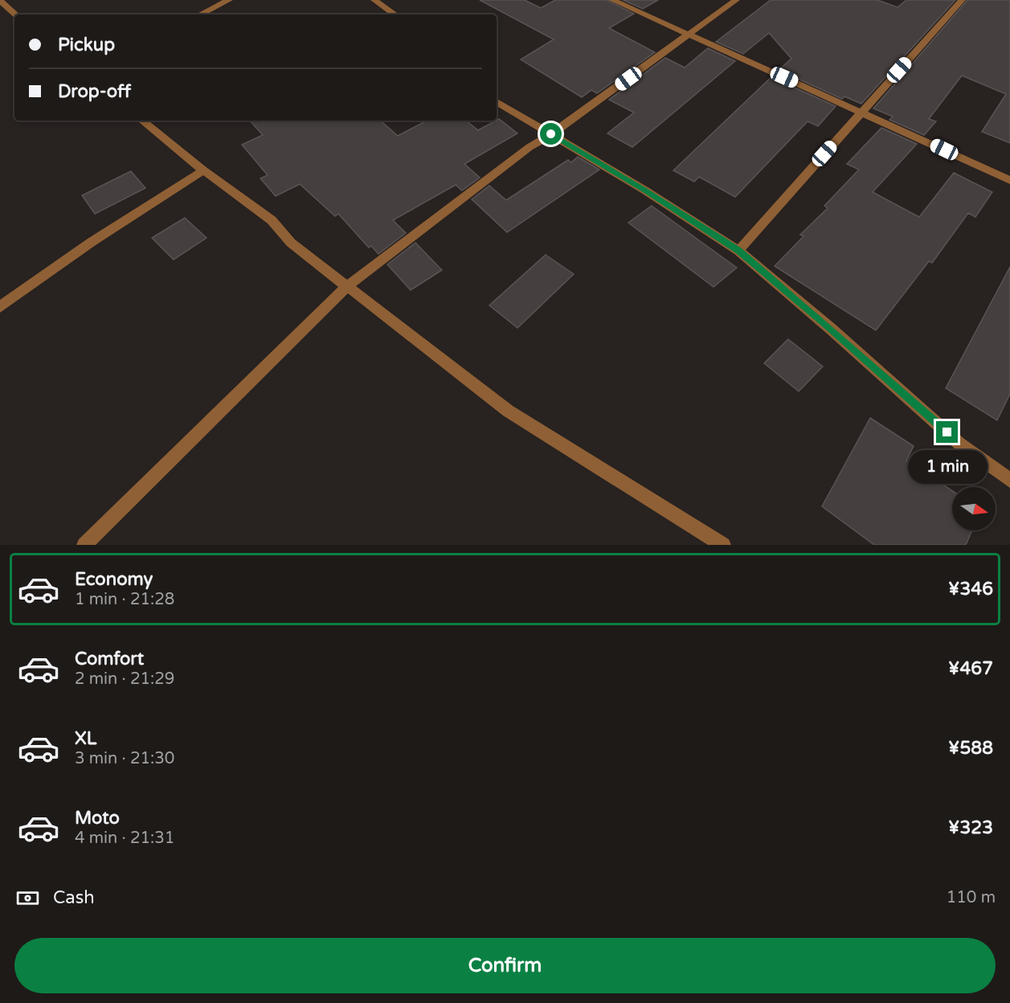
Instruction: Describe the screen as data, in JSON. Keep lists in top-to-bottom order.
{
  "north": "right",
  "page": {
    "banner": ["Pickup", "Drop-off"],
    "bubble": "1 min",
    "list": [
      {
        "name": "Economy",
        "note": "1 min · 21:28",
        "value": "¥346"
      },
      {
        "name": "Comfort",
        "note": "2 min · 21:29",
        "value": "¥467"
      },
      {
        "name": "XL",
        "note": "3 min · 21:30",
        "value": "¥588"
      },
      {
        "name": "Moto",
        "note": "4 min · 21:31",
        "value": "¥323"
      }
    ],
    "pay": ["Cash", "110 m"],
    "buttons": "Confirm"
  }
}
